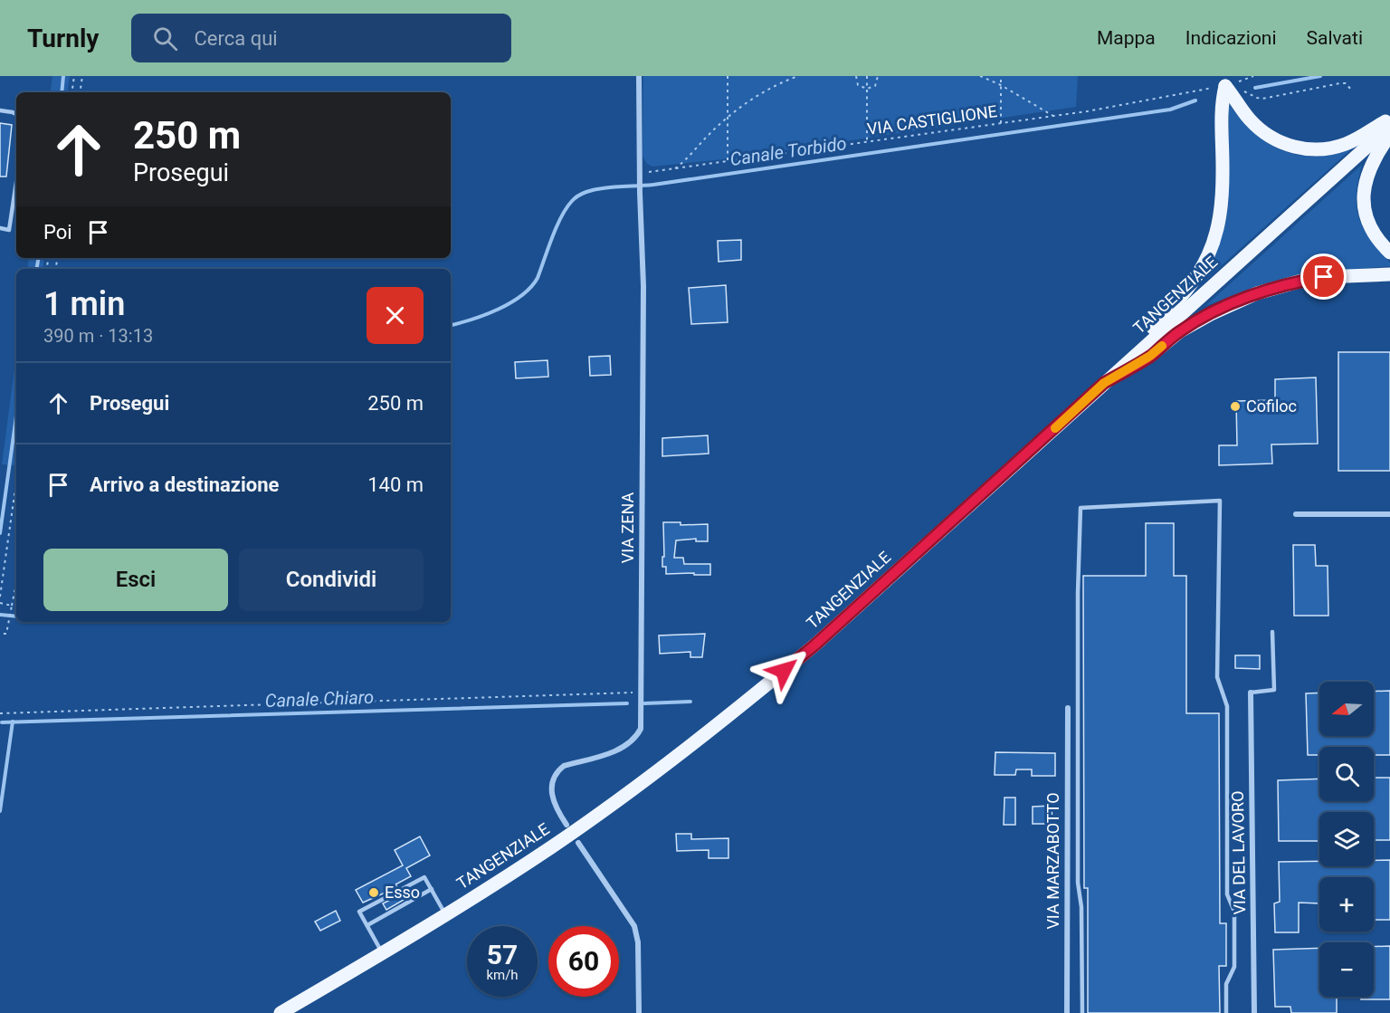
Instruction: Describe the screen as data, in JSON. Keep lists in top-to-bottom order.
{
  "streets": {
    "main road": ["TANGENZIALE"],
    "street": ["VIA ZENA", "VIA DEL LAVORO", "VIA MARZABOTTO"],
    "path": ["VIA CASTIGLIONE"]
  },
  "crossings": [
    ["VIA CASTIGLIONE", "VIA ZENA"]
  ],
  "water": ["Canale Torbido", "Canale Chiaro"],
  "places": ["Cofiloc", "Esso"],
  "north": "left",
  "page": {
    "header": "Turnly",
    "search": "Cerca qui",
    "nav": ["Mappa", "Indicazioni", "Salvati"],
    "turn": ["250 m", "Prosegui"],
    "then": "Poi",
    "heading": ["1 min", "390 m · 13:13"],
    "list": [
      {
        "name": "Prosegui",
        "value": "250 m"
      },
      {
        "name": "Arrivo a destinazione",
        "value": "140 m"
      }
    ],
    "buttons": ["Esci", "Condividi"],
    "map_buttons": ["+", "−"],
    "speed": "57 km/h",
    "limit": "60"
  }
}
